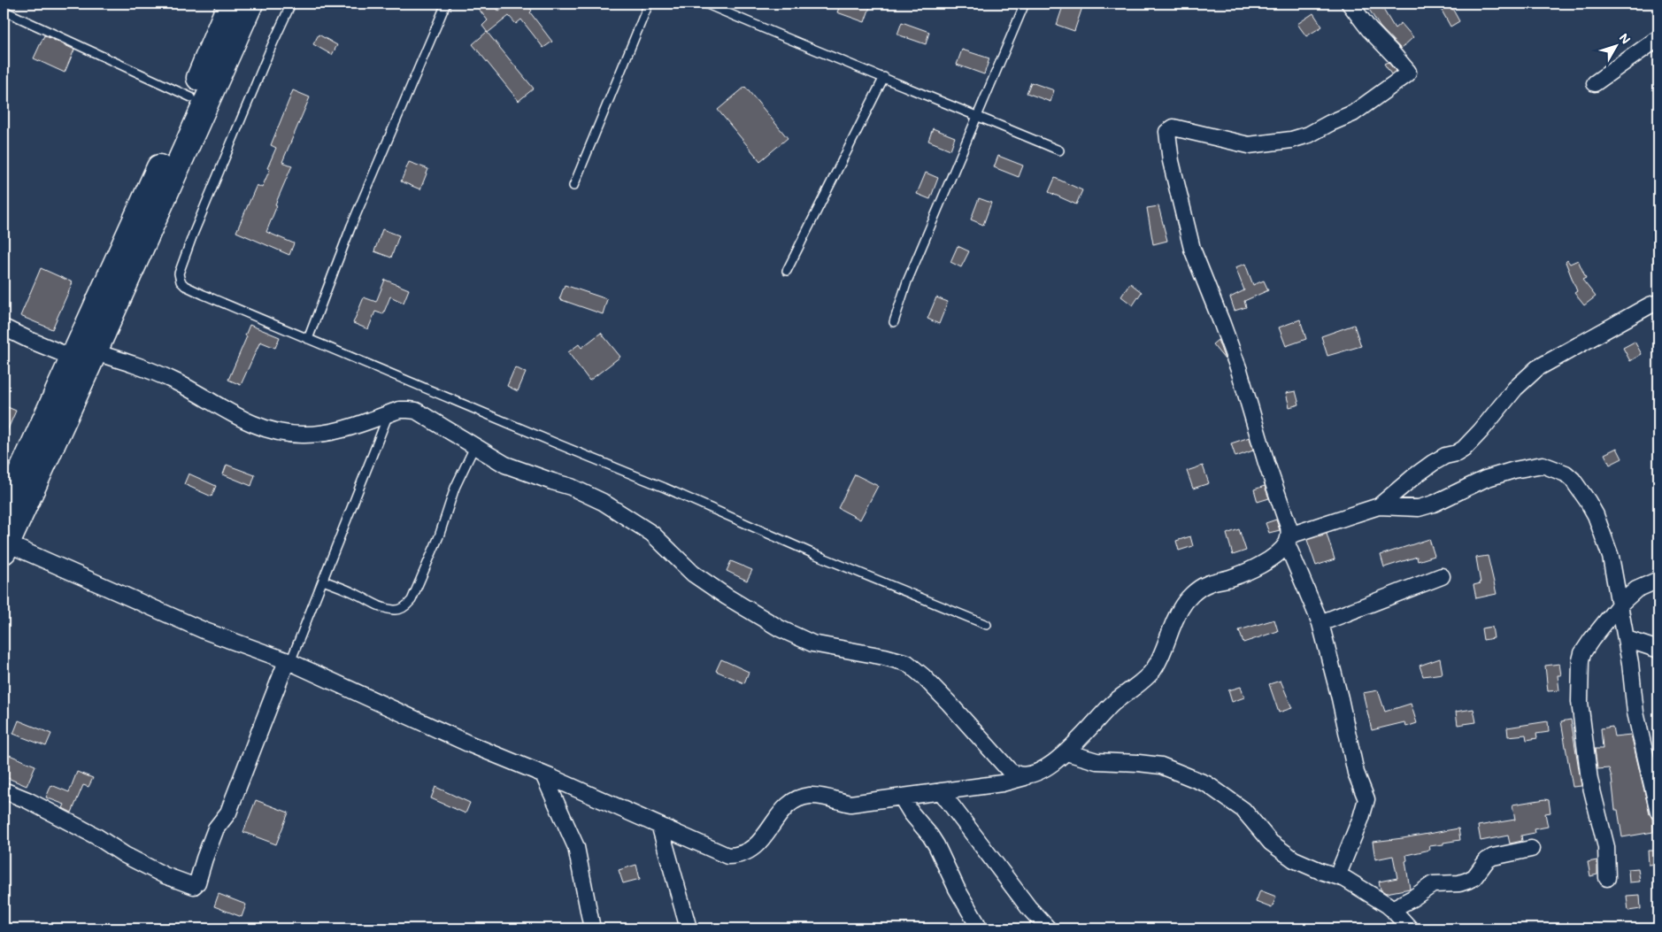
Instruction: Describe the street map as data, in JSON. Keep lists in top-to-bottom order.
{
  "north": "top right"
}
